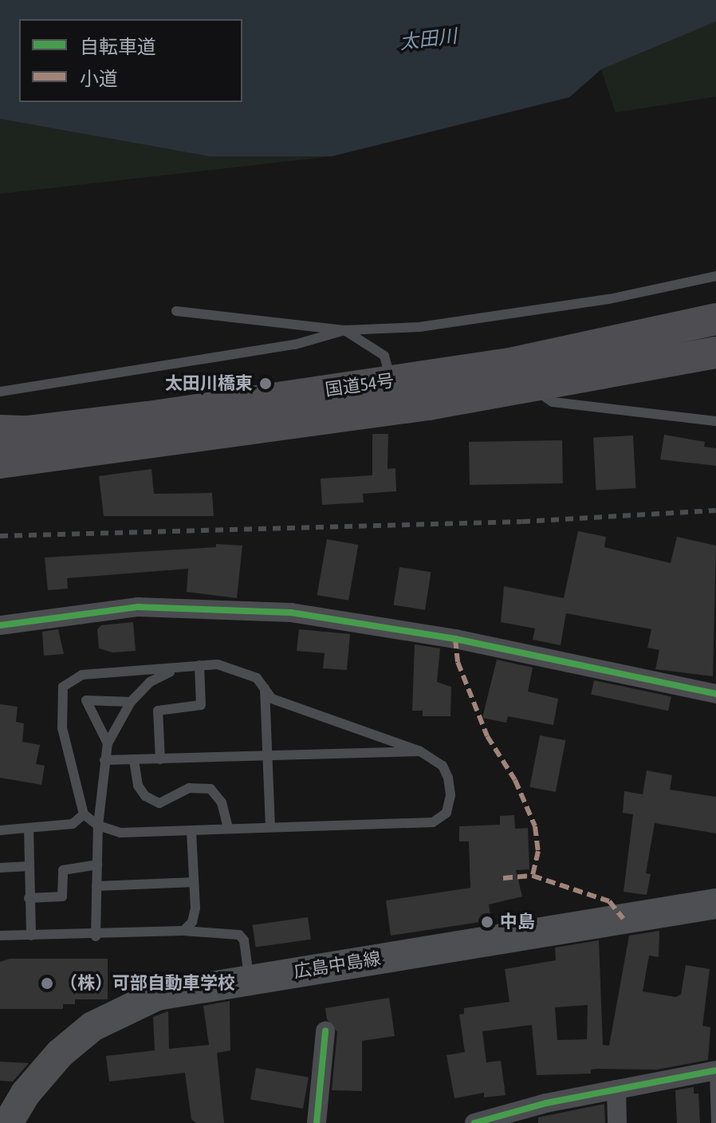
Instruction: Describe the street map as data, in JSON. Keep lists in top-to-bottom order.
{
  "streets": {
    "highway": ["国道54号"],
    "main road": ["広島中島線"]
  },
  "water": ["太田川"],
  "places": ["太田川橋東", "中島", "（株）可部自動車学校"],
  "legend": ["自転車道", "小道"]
}
